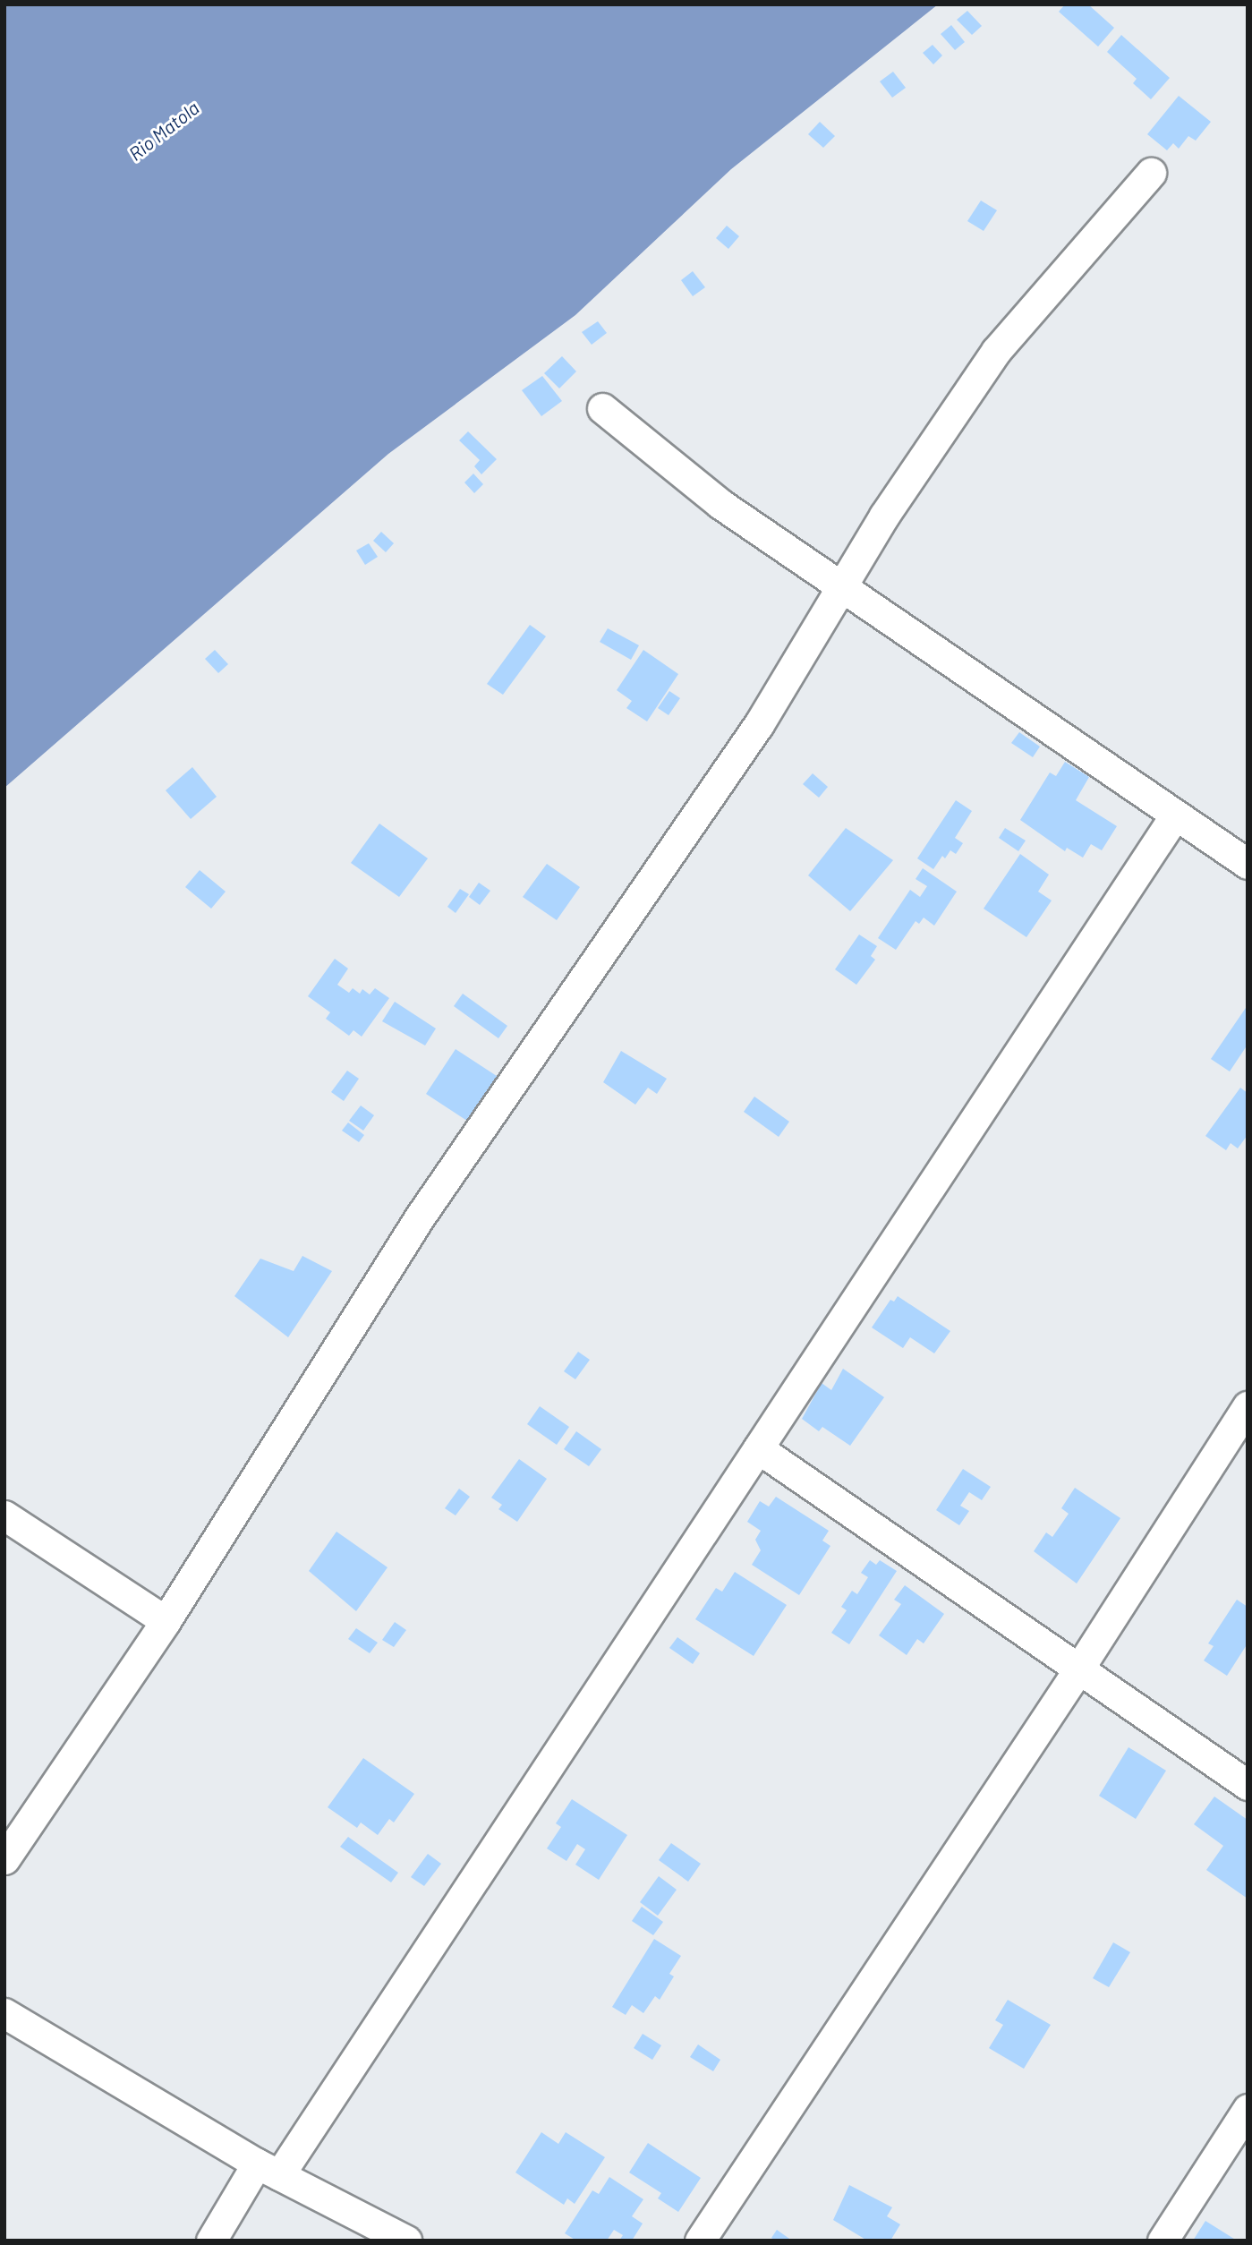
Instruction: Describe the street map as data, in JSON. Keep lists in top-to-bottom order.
{
  "water": ["Rio Matola"]
}
